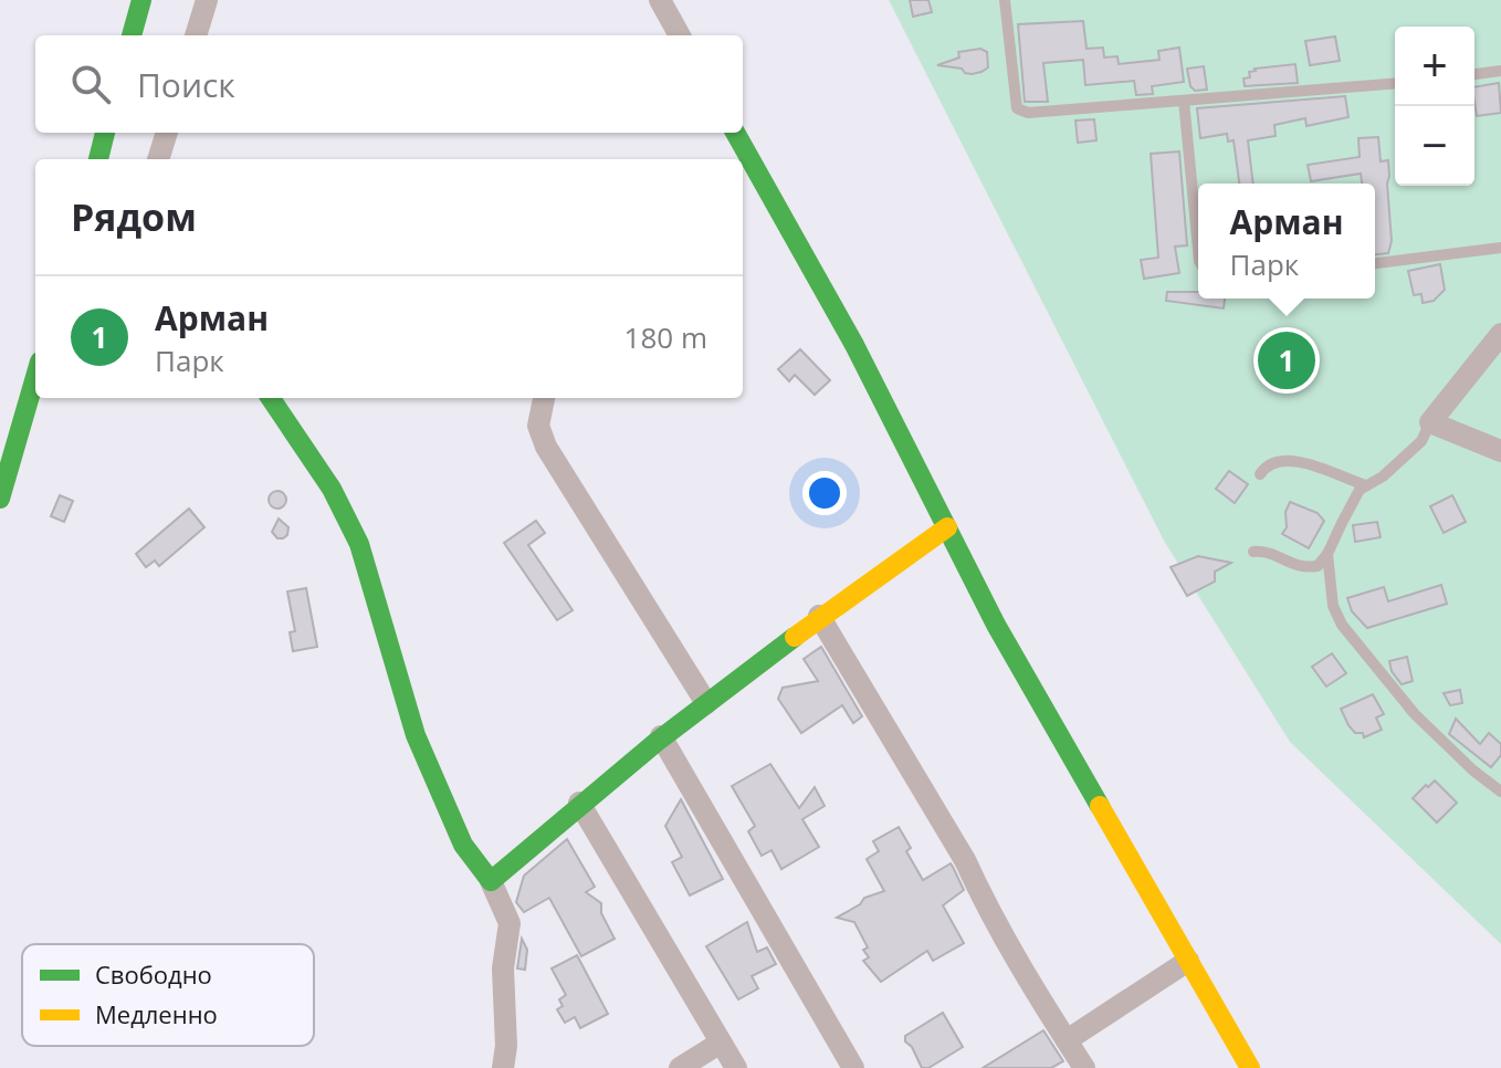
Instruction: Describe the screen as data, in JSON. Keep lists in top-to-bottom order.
{
  "legend": ["Свободно", "Медленно"],
  "page": {
    "map_buttons": ["+", "−"],
    "search": "Поиск",
    "heading": "Рядом",
    "popup": ["Арман", "Парк"],
    "list": [
      {
        "mark": "1",
        "name": "Арман",
        "note": "Парк",
        "value": "180 m"
      }
    ],
    "pins": "1"
  }
}
